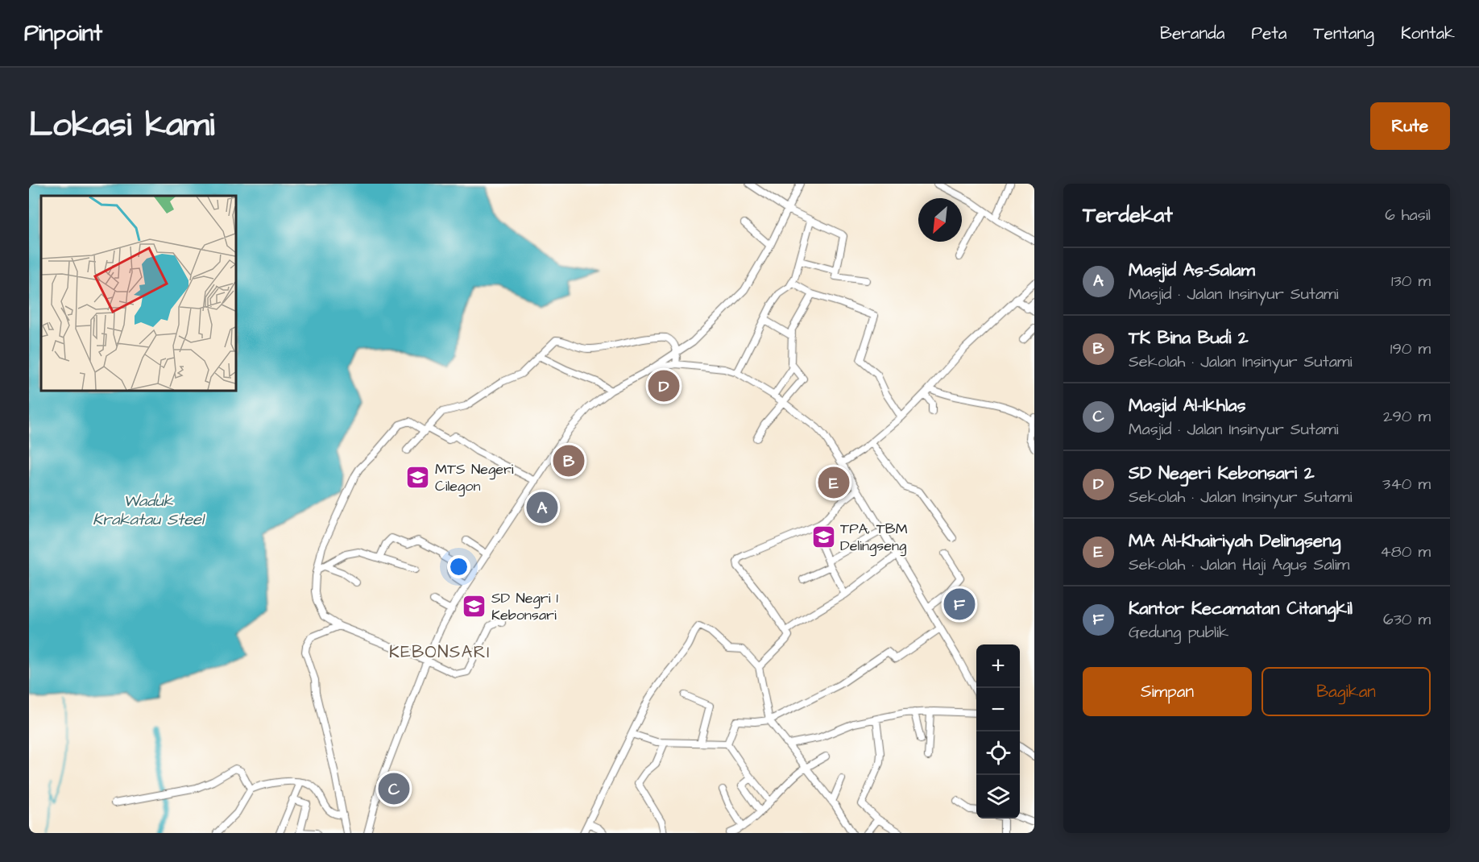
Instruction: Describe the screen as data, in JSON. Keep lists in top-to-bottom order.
{
  "districts": ["KEBONSARI"],
  "water": ["Waduk Krakatau Steel"],
  "places": {
    "school or university": ["MTS Negeri Cilegon", "TPA, TBM Delingseng", "SD Negri 1 Kebonsari"]
  },
  "north": "bottom left",
  "page": {
    "header": "Pinpoint",
    "nav": [
      "Beranda",
      "Peta",
      "Tentang",
      "Kontak"
    ],
    "title": "Lokasi kami",
    "buttons": [
      "Rute",
      ["Simpan", "Bagikan"]
    ],
    "heading": ["Terdekat", "6 hasil"],
    "list": [
      {
        "mark": "A",
        "name": "Masjid As-Salam",
        "note": "Masjid · Jalan Insinyur Sutami",
        "value": "130 m"
      },
      {
        "mark": "B",
        "name": "TK Bina Budi 2",
        "note": "Sekolah · Jalan Insinyur Sutami",
        "value": "190 m"
      },
      {
        "mark": "C",
        "name": "Masjid Al-Ikhlas",
        "note": "Masjid · Jalan Insinyur Sutami",
        "value": "290 m"
      },
      {
        "mark": "D",
        "name": "SD Negeri Kebonsari 2",
        "note": "Sekolah · Jalan Insinyur Sutami",
        "value": "340 m"
      },
      {
        "mark": "E",
        "name": "MA Al-Khairiyah Delingseng",
        "note": "Sekolah · Jalan Haji Agus Salim",
        "value": "480 m"
      },
      {
        "mark": "F",
        "name": "Kantor Kecamatan Citangkil",
        "note": "Gedung publik",
        "value": "630 m"
      }
    ],
    "pins": [
      "D",
      "B",
      "E",
      "A",
      "F",
      "C"
    ],
    "map_buttons": ["+", "−"]
  }
}
